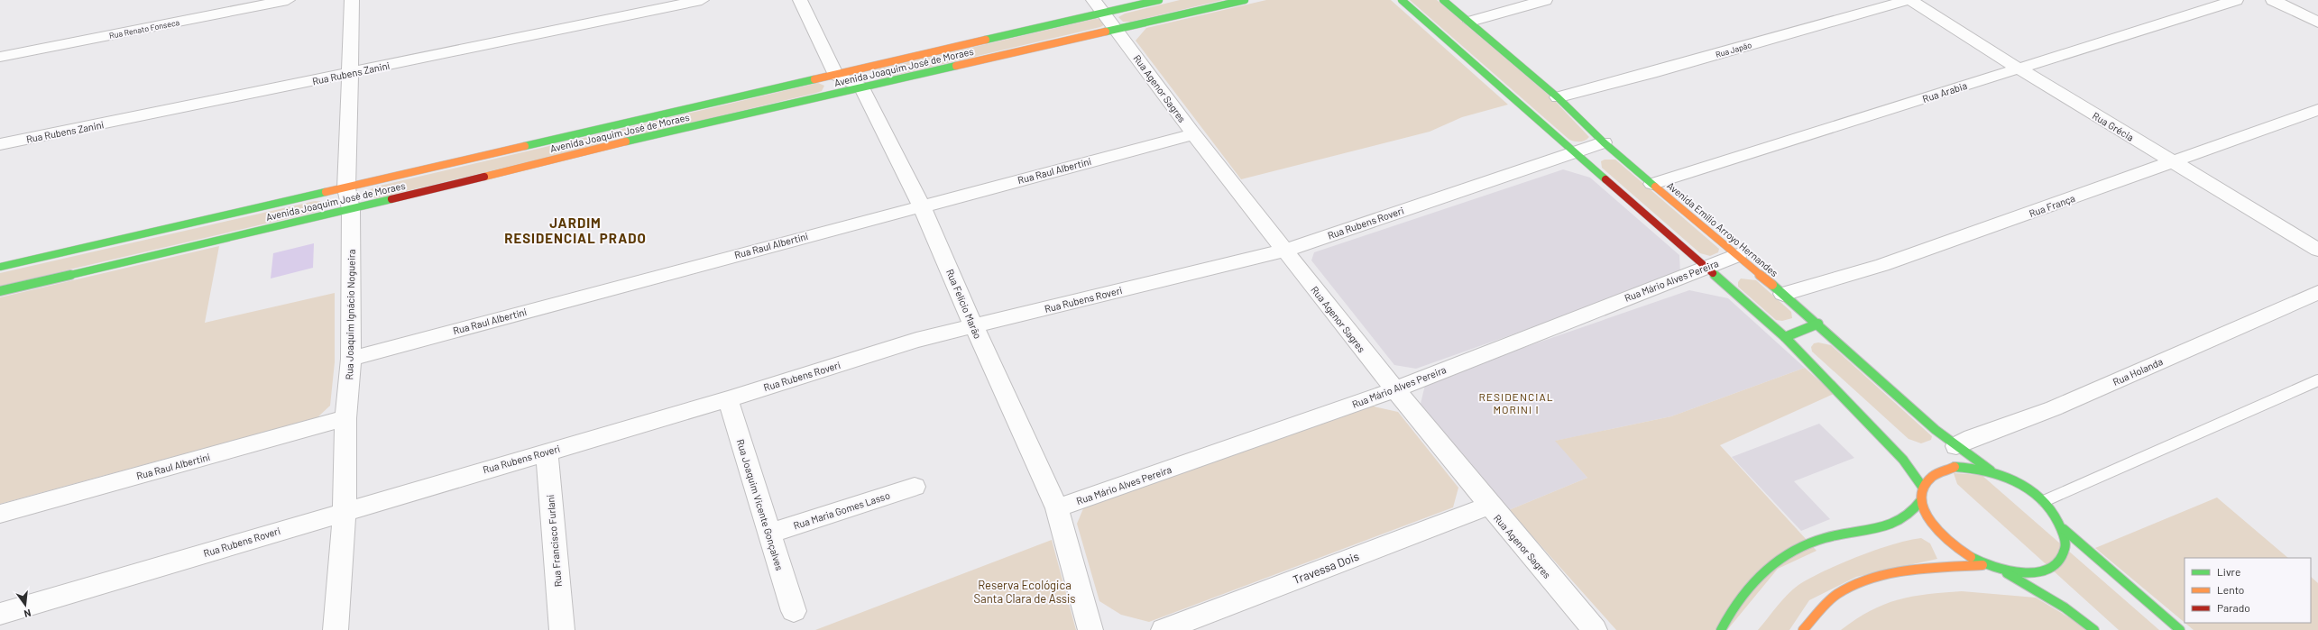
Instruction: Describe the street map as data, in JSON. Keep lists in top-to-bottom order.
{
  "streets": {
    "street": [
      "Rua Renato Fonseca",
      "Rua Japão",
      "Avenida Joaquim José de Moraes",
      "Rua Rubens Zanini",
      "Rua Agenor Sagres",
      "Rua Arabia",
      "Rua Grécia",
      "Rua Raul Albertini",
      "Rua França",
      "Rua Rubens Roveri",
      "Avenida Emílio Arroyo Hernandes",
      "Rua Mário Alves Pereira",
      "Rua Felício Marão",
      "Rua Joaquim Ignácio Nogueira",
      "Rua Holanda",
      "Rua Joaquim Vicente Gonçalves",
      "Rua Maria Gomes Lasso",
      "Rua Francisco Furlani",
      "Travessa Dois"
    ]
  },
  "crossings": [
    ["Rua Japão", "Rua Grécia"],
    ["Rua Japão", "Avenida Emílio Arroyo Hernandes"],
    ["Avenida Joaquim José de Moraes", "Rua Agenor Sagres"],
    ["Avenida Joaquim José de Moraes", "Rua Felício Marão"],
    ["Avenida Joaquim José de Moraes", "Rua Joaquim Ignácio Nogueira"],
    ["Rua Rubens Zanini", "Rua Joaquim Ignácio Nogueira"],
    ["Rua Agenor Sagres", "Rua Raul Albertini"],
    ["Rua Agenor Sagres", "Rua Rubens Roveri"],
    ["Rua Agenor Sagres", "Rua Mário Alves Pereira"],
    ["Rua Agenor Sagres", "Travessa Dois"],
    ["Rua Arabia", "Rua Grécia"],
    ["Rua Arabia", "Avenida Emílio Arroyo Hernandes"],
    ["Rua Grécia", "Rua França"],
    ["Rua Raul Albertini", "Rua Felício Marão"],
    ["Rua Raul Albertini", "Rua Joaquim Ignácio Nogueira"],
    ["Rua França", "Avenida Emílio Arroyo Hernandes"],
    ["Rua Rubens Roveri", "Avenida Emílio Arroyo Hernandes"],
    ["Rua Rubens Roveri", "Rua Felício Marão"],
    ["Rua Rubens Roveri", "Rua Joaquim Ignácio Nogueira"],
    ["Rua Rubens Roveri", "Rua Joaquim Vicente Gonçalves"],
    ["Rua Rubens Roveri", "Rua Francisco Furlani"],
    ["Avenida Emílio Arroyo Hernandes", "Rua Mário Alves Pereira"],
    ["Avenida Emílio Arroyo Hernandes", "Rua Holanda"],
    ["Rua Mário Alves Pereira", "Rua Felício Marão"],
    ["Rua Joaquim Vicente Gonçalves", "Rua Maria Gomes Lasso"]
  ],
  "districts": ["JARDIM RESIDENCIAL PRADO", "RESIDENCIAL MORINI I"],
  "parks": ["Reserva Ecológica Santa Clara de Assis"],
  "legend": ["Livre", "Lento", "Parado"],
  "north": "bottom"
}
